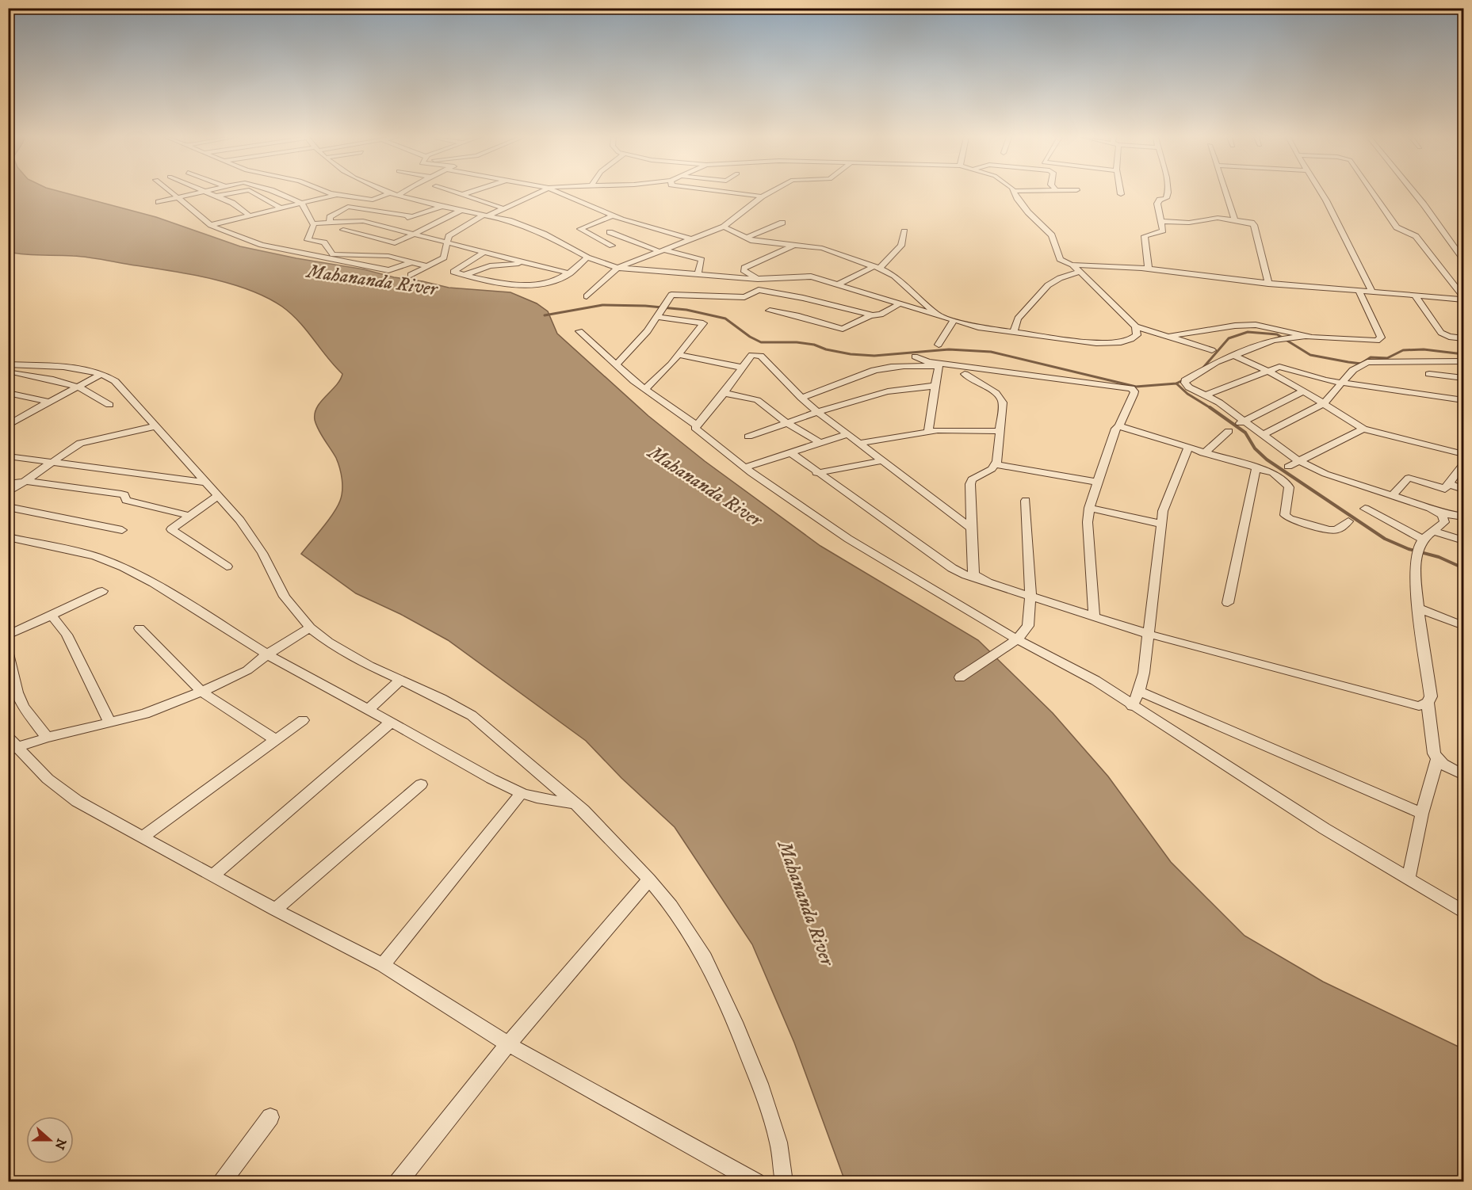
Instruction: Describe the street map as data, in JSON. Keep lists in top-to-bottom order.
{
  "water": ["Mahananda River"],
  "north": "right"
}
